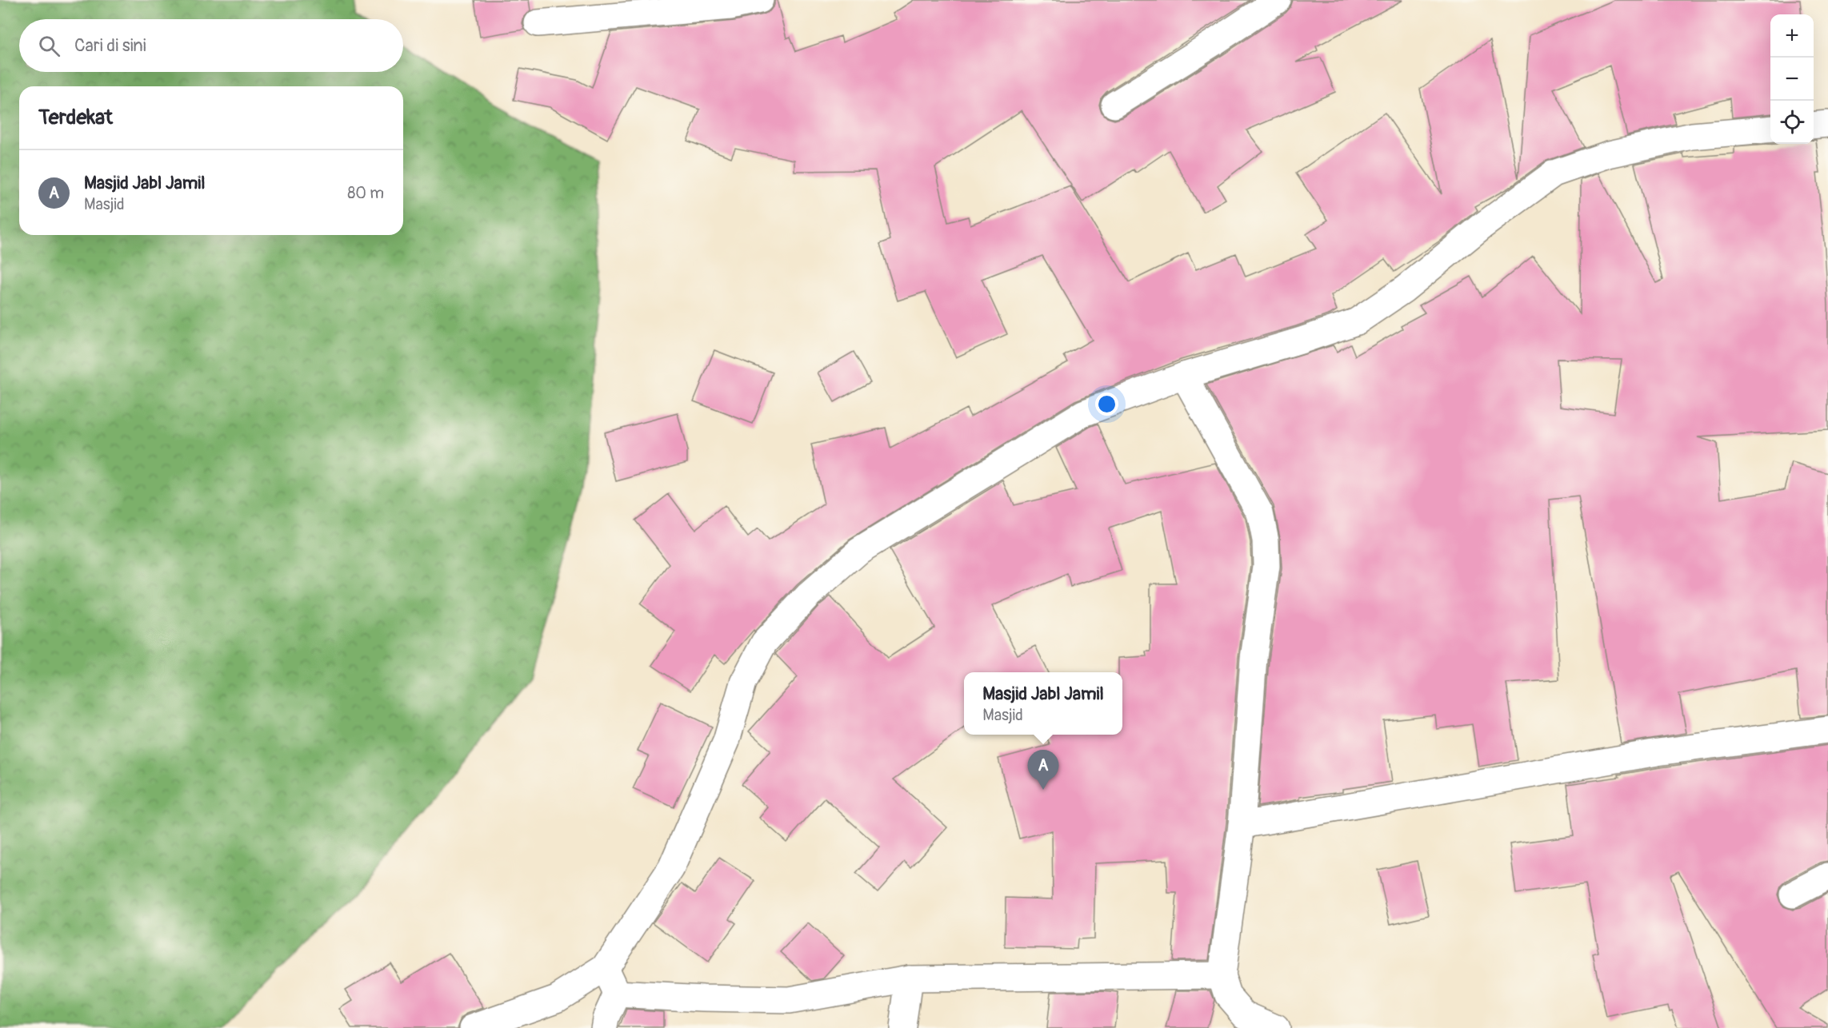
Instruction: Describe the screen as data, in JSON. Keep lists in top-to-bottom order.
{
  "page": {
    "map_buttons": ["+", "−"],
    "search": "Cari di sini",
    "heading": "Terdekat",
    "list": [
      {
        "mark": "A",
        "name": "Masjid Jabl Jamil",
        "note": "Masjid",
        "value": "80 m"
      }
    ],
    "popup": ["Masjid Jabl Jamil", "Masjid"],
    "pins": "A"
  }
}
